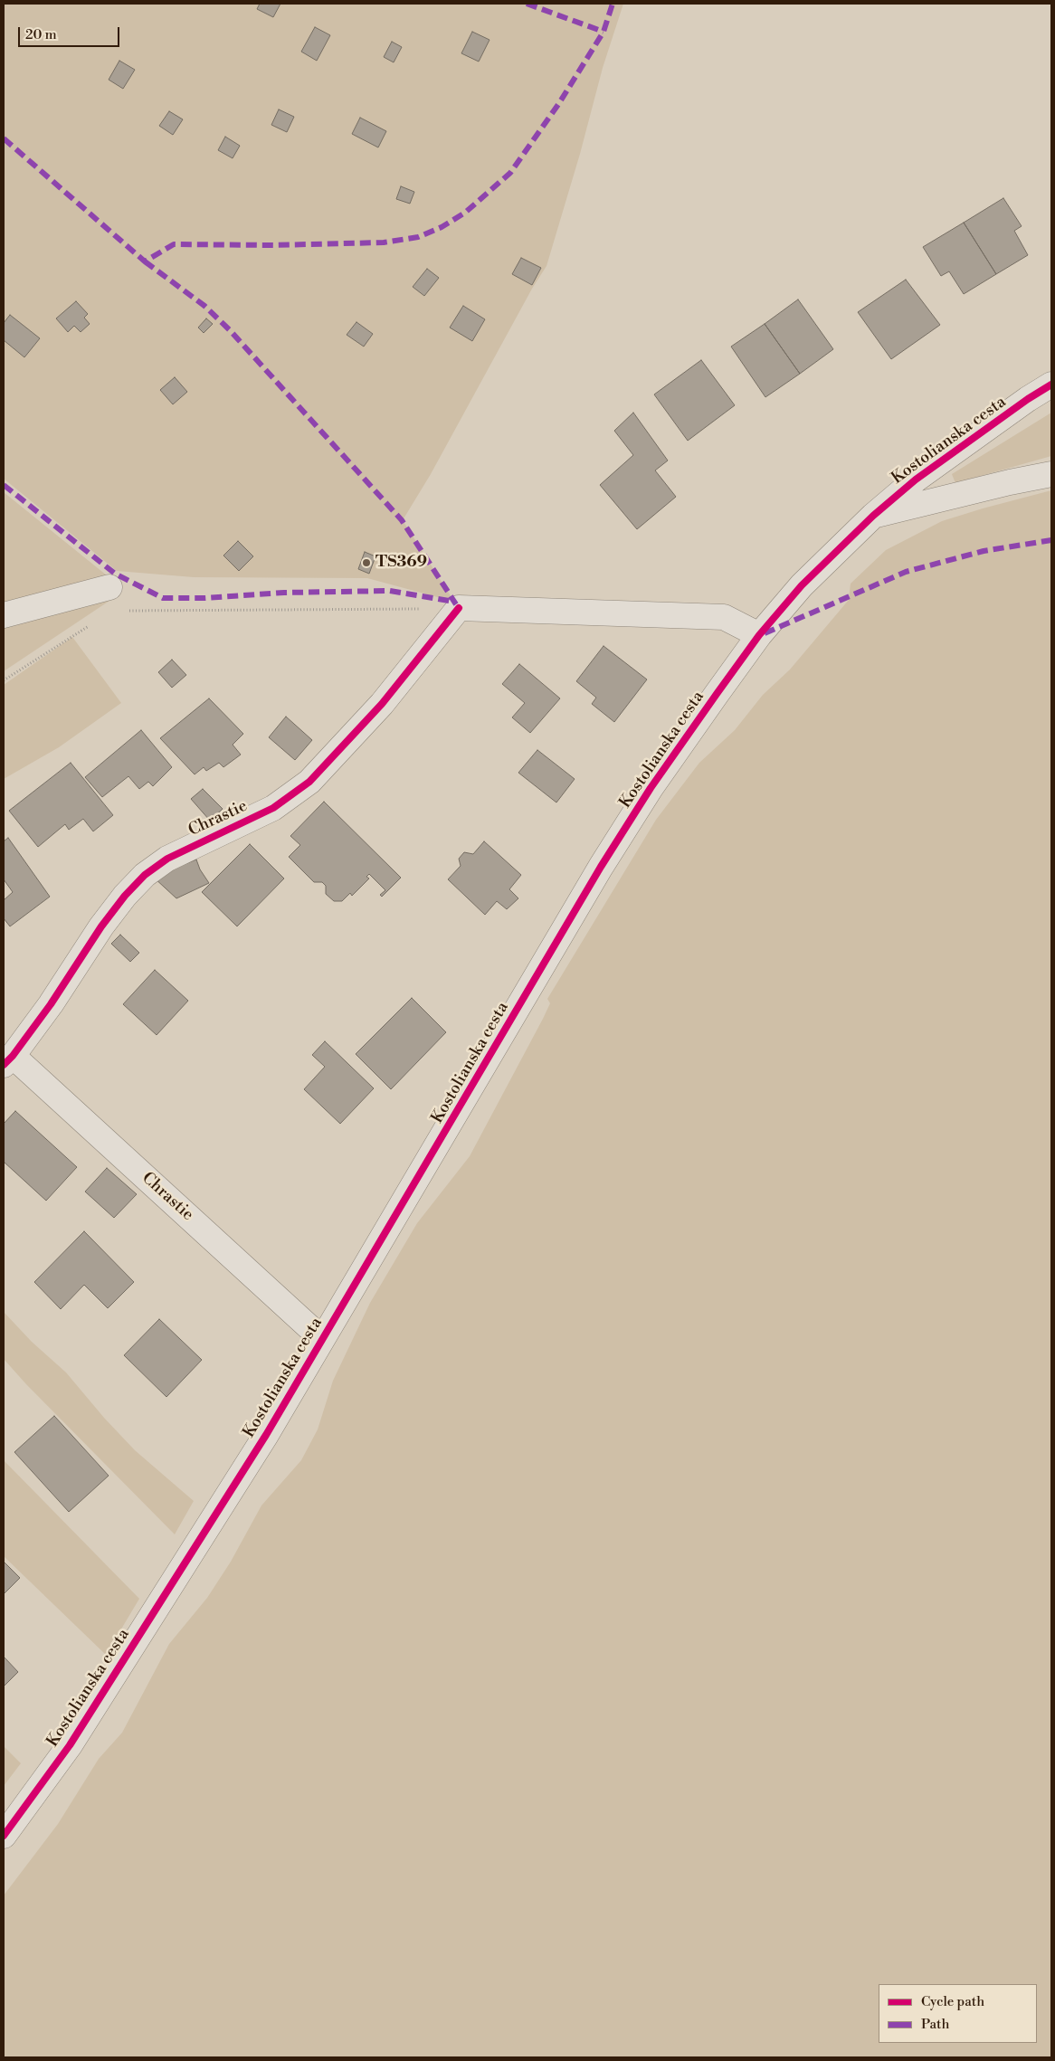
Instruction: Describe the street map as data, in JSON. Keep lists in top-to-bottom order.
{
  "streets": {
    "street": ["Kostolianska cesta", "Chrastie"]
  },
  "crossings": [
    ["Kostolianska cesta", "Chrastie"]
  ],
  "places": ["TS369"],
  "legend": ["Cycle path", "Path"],
  "scale_bar": "20 m"
}
